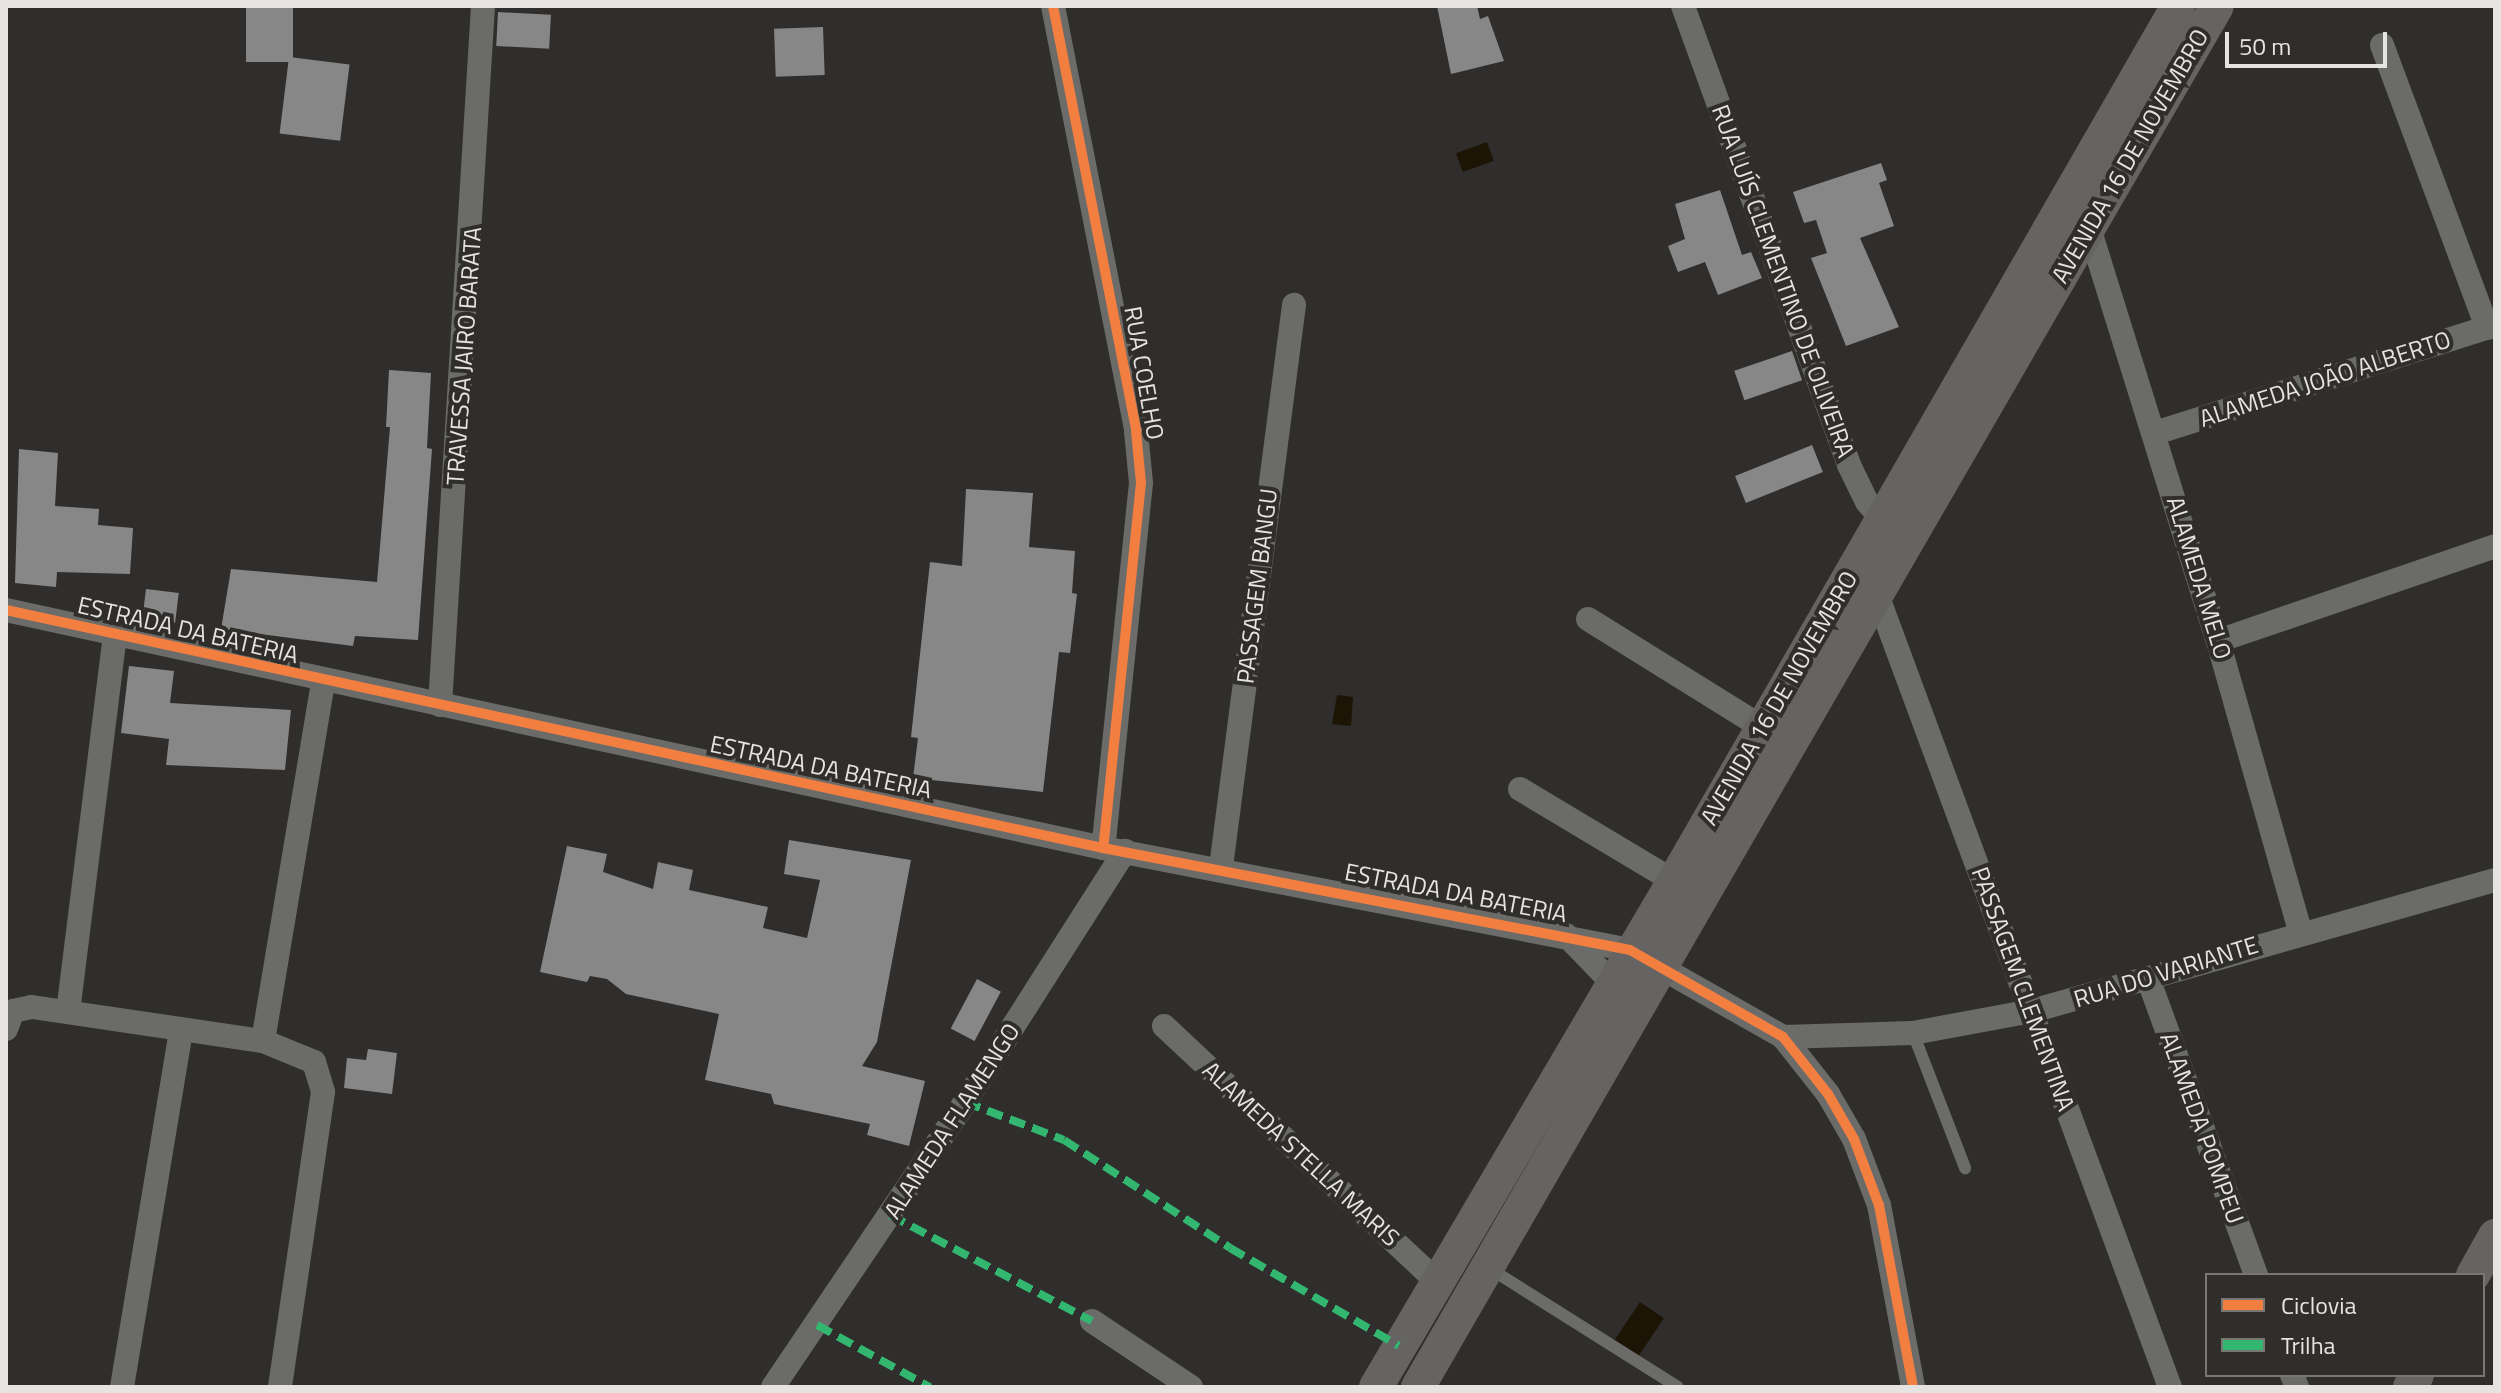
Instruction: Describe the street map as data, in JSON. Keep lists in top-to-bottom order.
{
  "streets": {
    "main road": ["AVENIDA 16 DE NOVEMBRO"],
    "street": [
      "RUA LUÍS CLEMENTINO DE OLIVEIRA",
      "TRAVESSA JAIRO BARATA",
      "RUA COELHO",
      "ALAMEDA JOÃO ALBERTO",
      "ALAMEDA MELO",
      "PASSAGEM BANGU",
      "ESTRADA DA BATERIA",
      "RUA DO VARIANTE",
      "PASSAGEM CLEMENTINA",
      "ALAMEDA FLAMENGO",
      "ALAMEDA POMPEU",
      "ALAMEDA STELLA MARIS"
    ]
  },
  "crossings": [
    ["AVENIDA 16 DE NOVEMBRO", "RUA LUÍS CLEMENTINO DE OLIVEIRA"],
    ["AVENIDA 16 DE NOVEMBRO", "ALAMEDA MELO"],
    ["AVENIDA 16 DE NOVEMBRO", "ESTRADA DA BATERIA"],
    ["AVENIDA 16 DE NOVEMBRO", "PASSAGEM CLEMENTINA"],
    ["AVENIDA 16 DE NOVEMBRO", "ALAMEDA STELLA MARIS"],
    ["TRAVESSA JAIRO BARATA", "ESTRADA DA BATERIA"],
    ["RUA COELHO", "ESTRADA DA BATERIA"],
    ["RUA COELHO", "ALAMEDA FLAMENGO"],
    ["ALAMEDA JOÃO ALBERTO", "ALAMEDA MELO"],
    ["ALAMEDA MELO", "RUA DO VARIANTE"],
    ["PASSAGEM BANGU", "ESTRADA DA BATERIA"],
    ["ESTRADA DA BATERIA", "RUA DO VARIANTE"],
    ["ESTRADA DA BATERIA", "ALAMEDA FLAMENGO"],
    ["RUA DO VARIANTE", "PASSAGEM CLEMENTINA"],
    ["RUA DO VARIANTE", "ALAMEDA POMPEU"]
  ],
  "legend": ["Ciclovia", "Trilha"],
  "scale_bar": "50 m"
}
